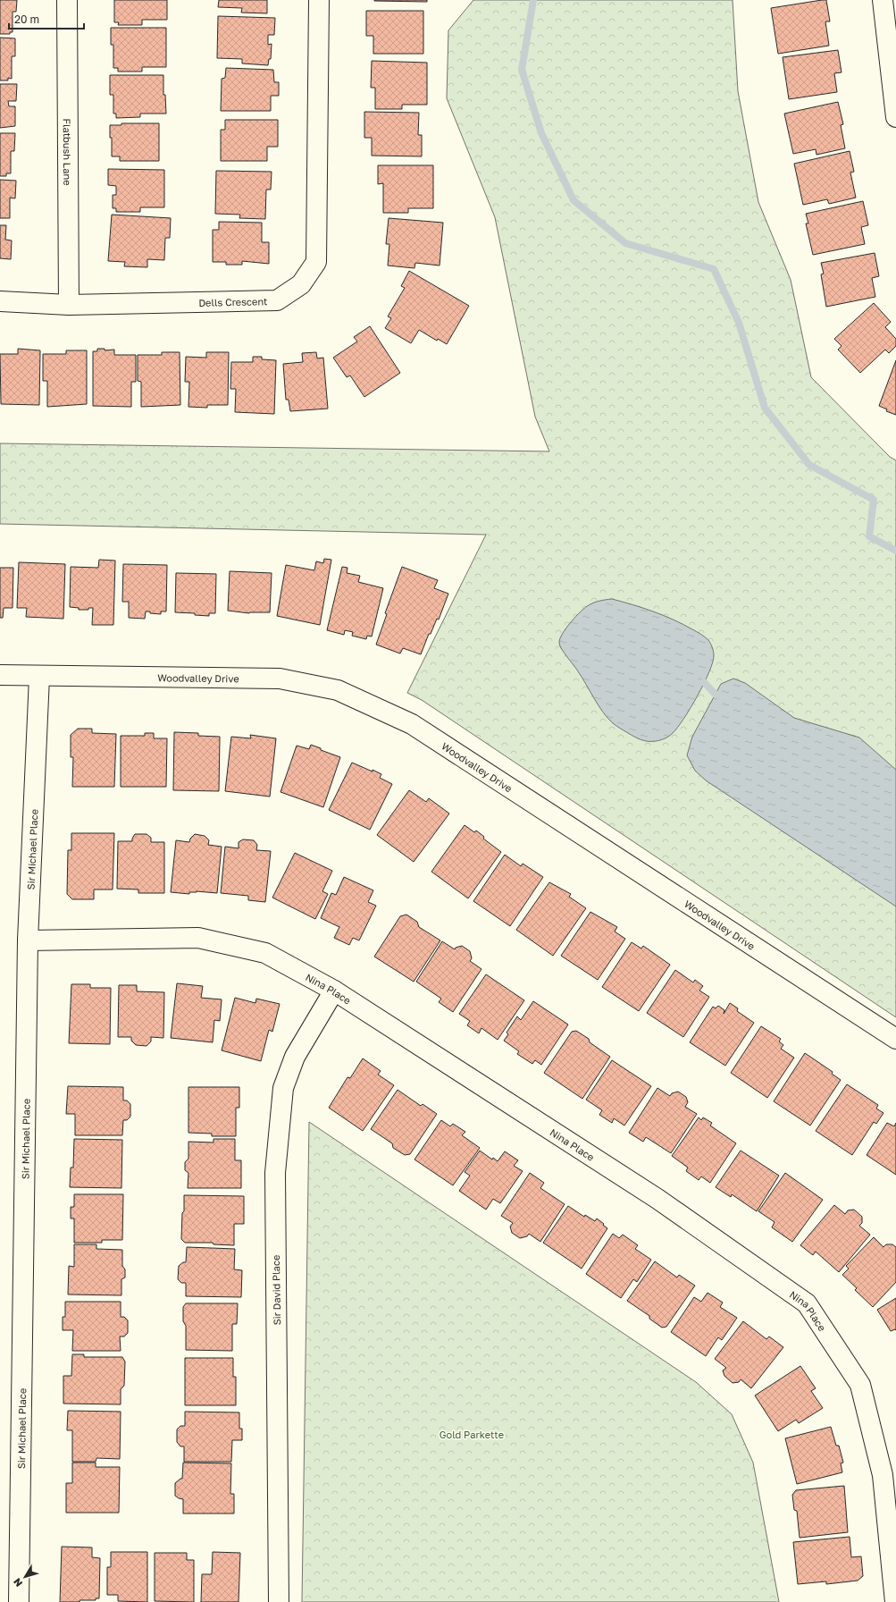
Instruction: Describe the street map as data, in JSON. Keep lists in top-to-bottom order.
{
  "streets": {
    "street": [
      "Flatbush Lane",
      "Dells Crescent",
      "Woodvalley Drive",
      "Sir Michael Place",
      "Nina Place",
      "Sir David Place"
    ]
  },
  "crossings": [
    ["Flatbush Lane", "Dells Crescent"],
    ["Woodvalley Drive", "Sir Michael Place"],
    ["Sir Michael Place", "Nina Place"],
    ["Nina Place", "Sir David Place"]
  ],
  "parks": ["Gold Parkette"],
  "scale_bar": "20 m",
  "north": "bottom left"
}
